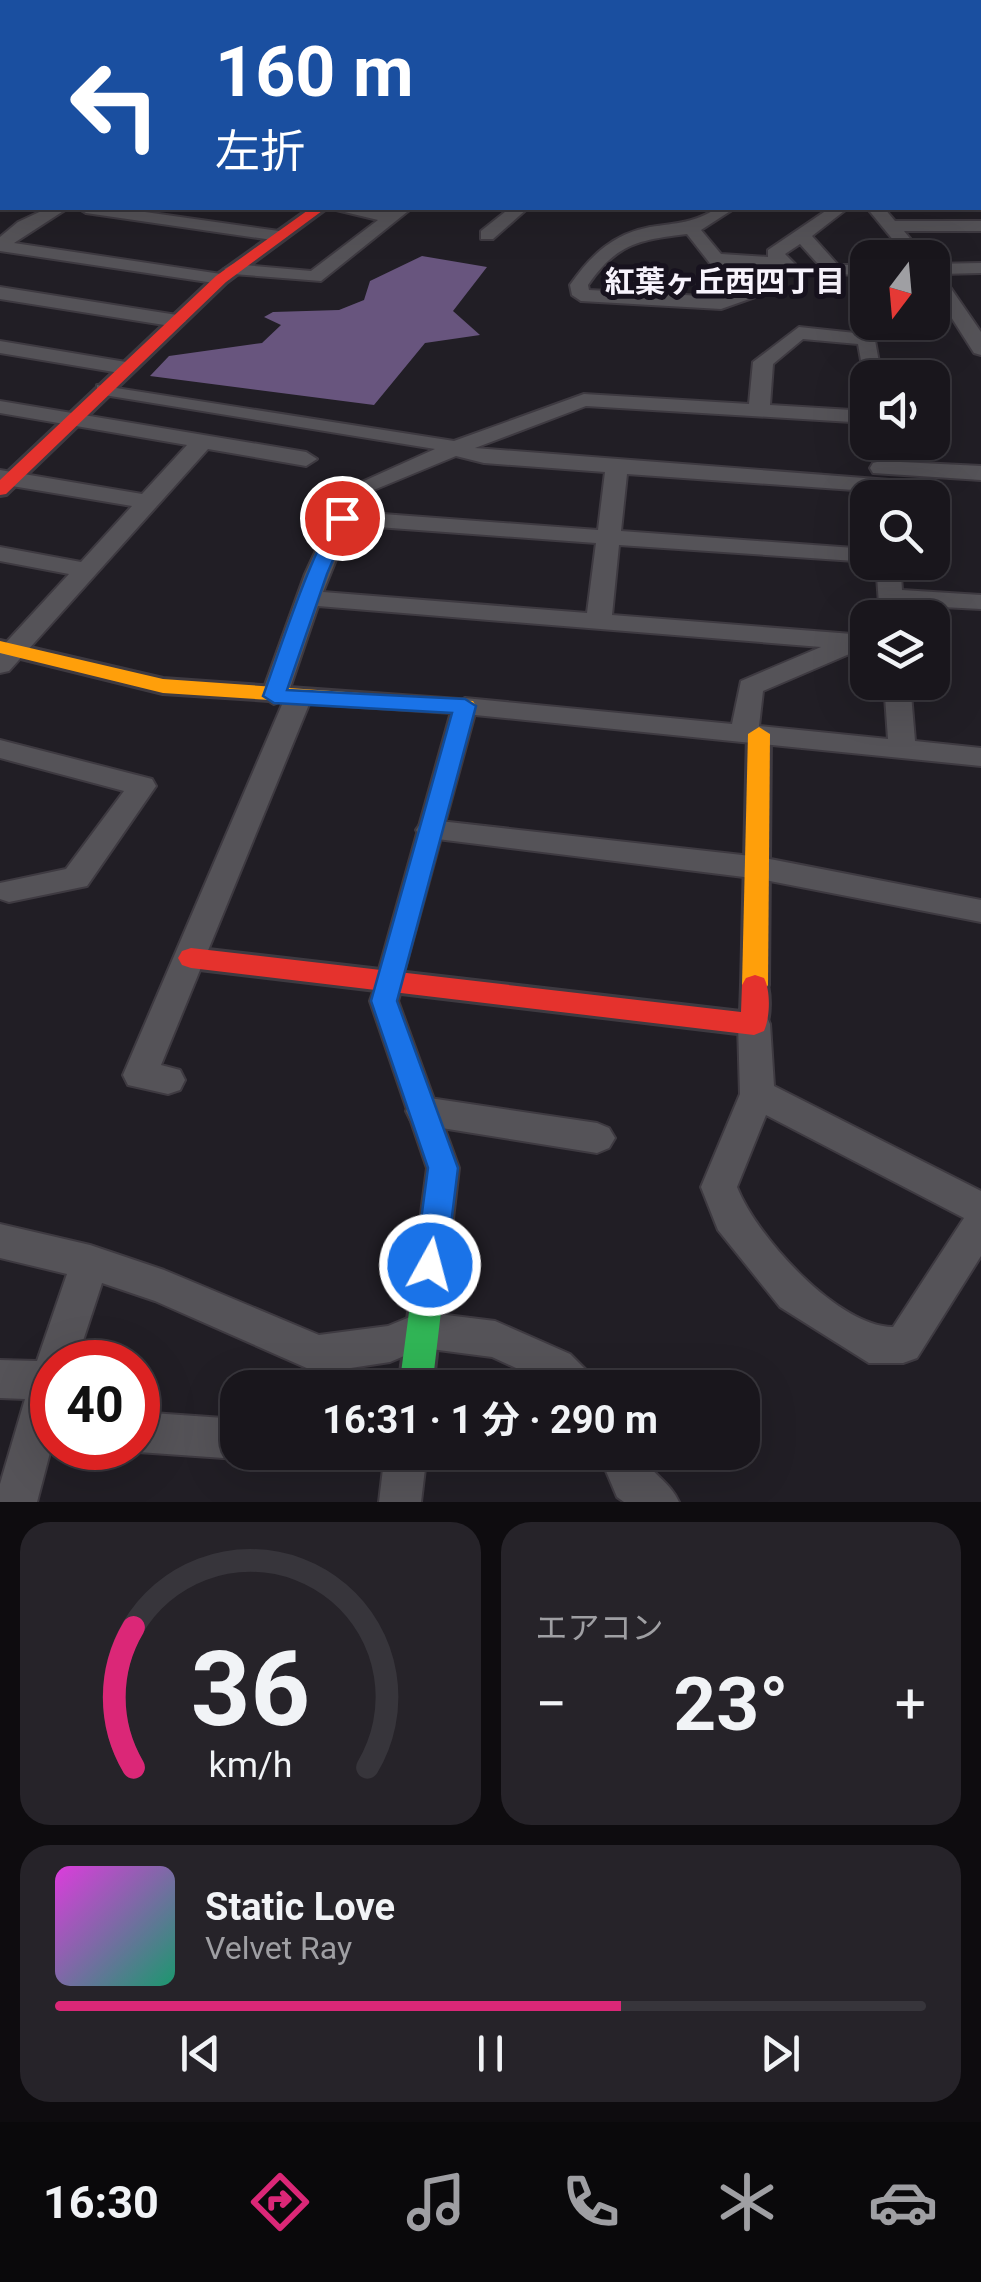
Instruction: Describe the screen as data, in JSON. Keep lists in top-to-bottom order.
{
  "districts": ["紅葉ヶ丘西四丁目"],
  "north": "bottom",
  "page": {
    "turn": ["160 m", "左折"],
    "limit": "40",
    "trip": "16:31 · 1 分 · 290 m",
    "tile": "エアコン",
    "heat": ["−", "23°", "+"],
    "song": ["Static Love", "Velvet Ray"],
    "tabs": "16:30",
    "gauge": ["36", "km/h"]
  }
}
